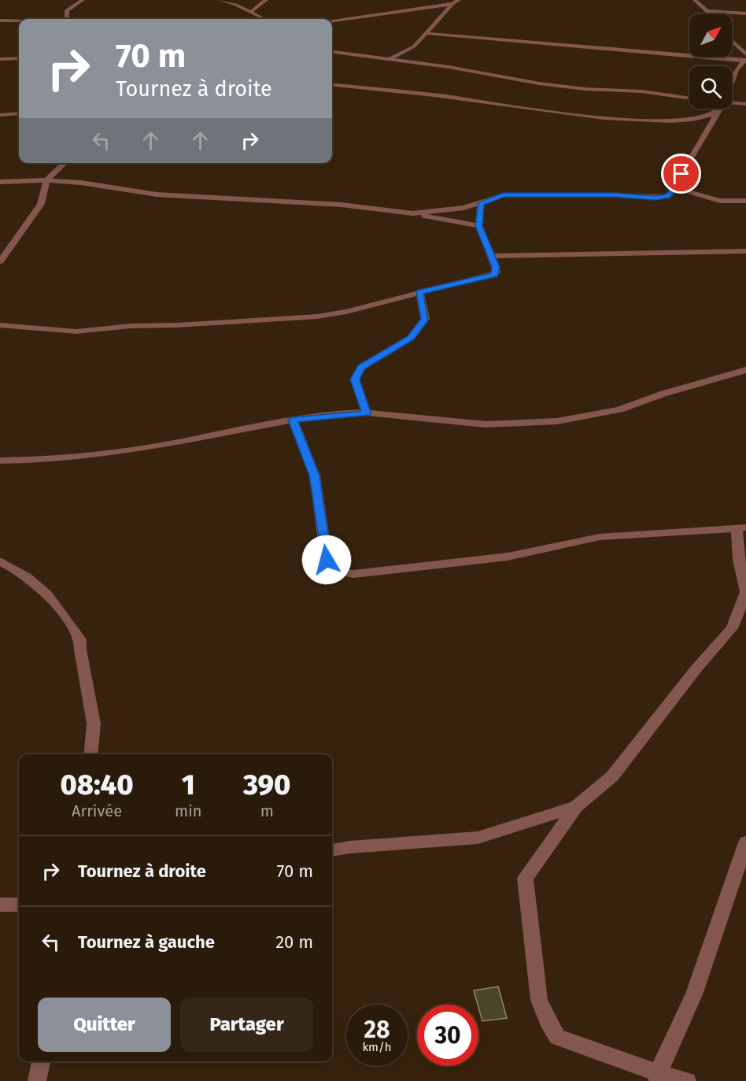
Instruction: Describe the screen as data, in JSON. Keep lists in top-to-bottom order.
{
  "north": "top right",
  "page": {
    "turn": ["70 m", "Tournez à droite"],
    "eta": [
      "08:40",
      "Arrivée",
      "1",
      "min",
      "390",
      "m"
    ],
    "list": [
      {
        "name": "Tournez à droite",
        "value": "70 m"
      },
      {
        "name": "Tournez à gauche",
        "value": "20 m"
      }
    ],
    "buttons": ["Quitter", "Partager"],
    "speed": "28 km/h",
    "limit": "30"
  }
}
